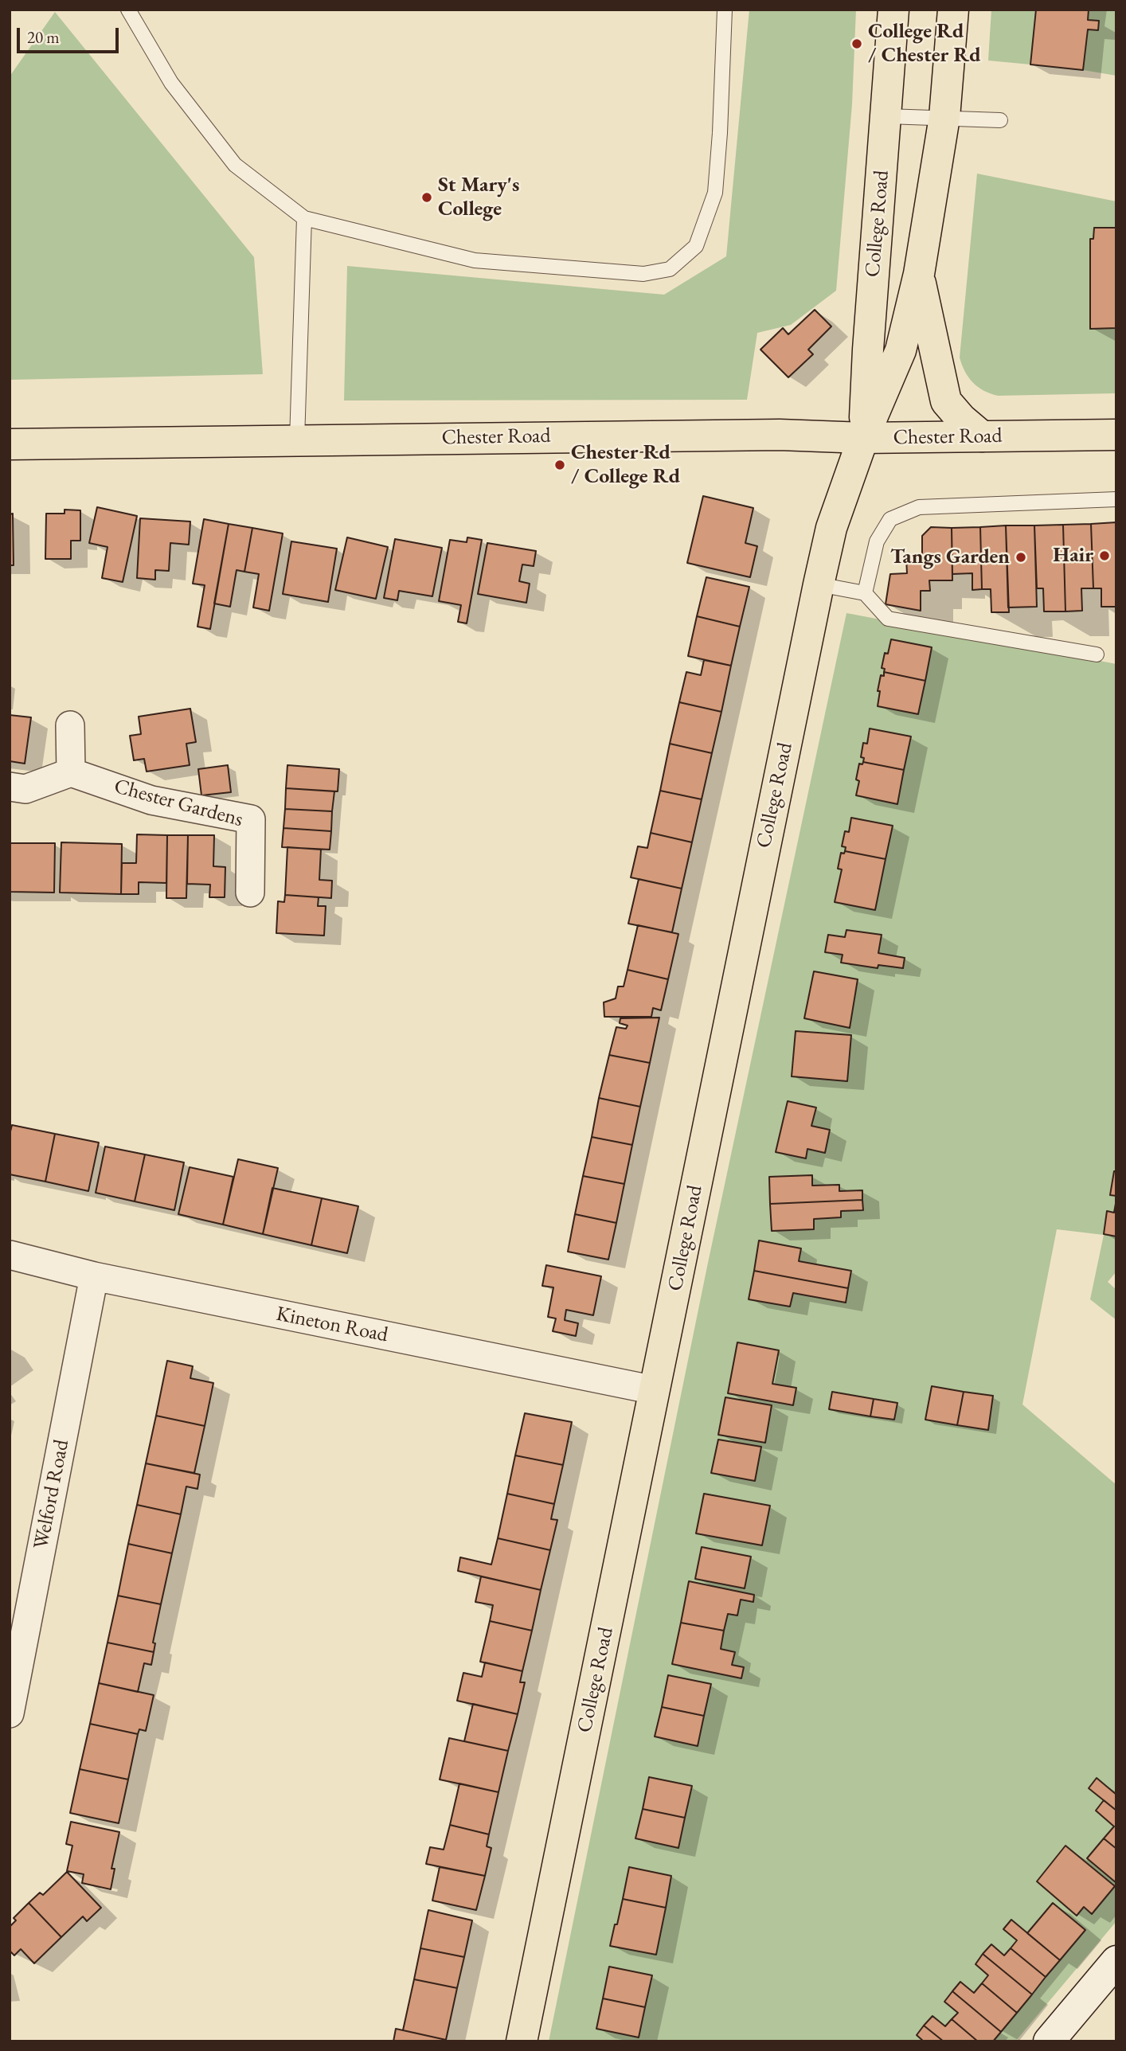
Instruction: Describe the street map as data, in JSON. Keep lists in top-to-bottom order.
{
  "streets": {
    "main road": ["College Road", "Chester Road"],
    "street": ["Chester Gardens", "Kineton Road", "Welford Road"]
  },
  "crossings": [
    ["College Road", "Chester Road"],
    ["College Road", "Kineton Road"],
    ["Kineton Road", "Welford Road"]
  ],
  "places": [
    "College Rd / Chester Rd",
    "St Mary's College",
    "Chester Rd / College Rd",
    "Hair",
    "Tangs Garden"
  ],
  "scale_bar": "20 m"
}
